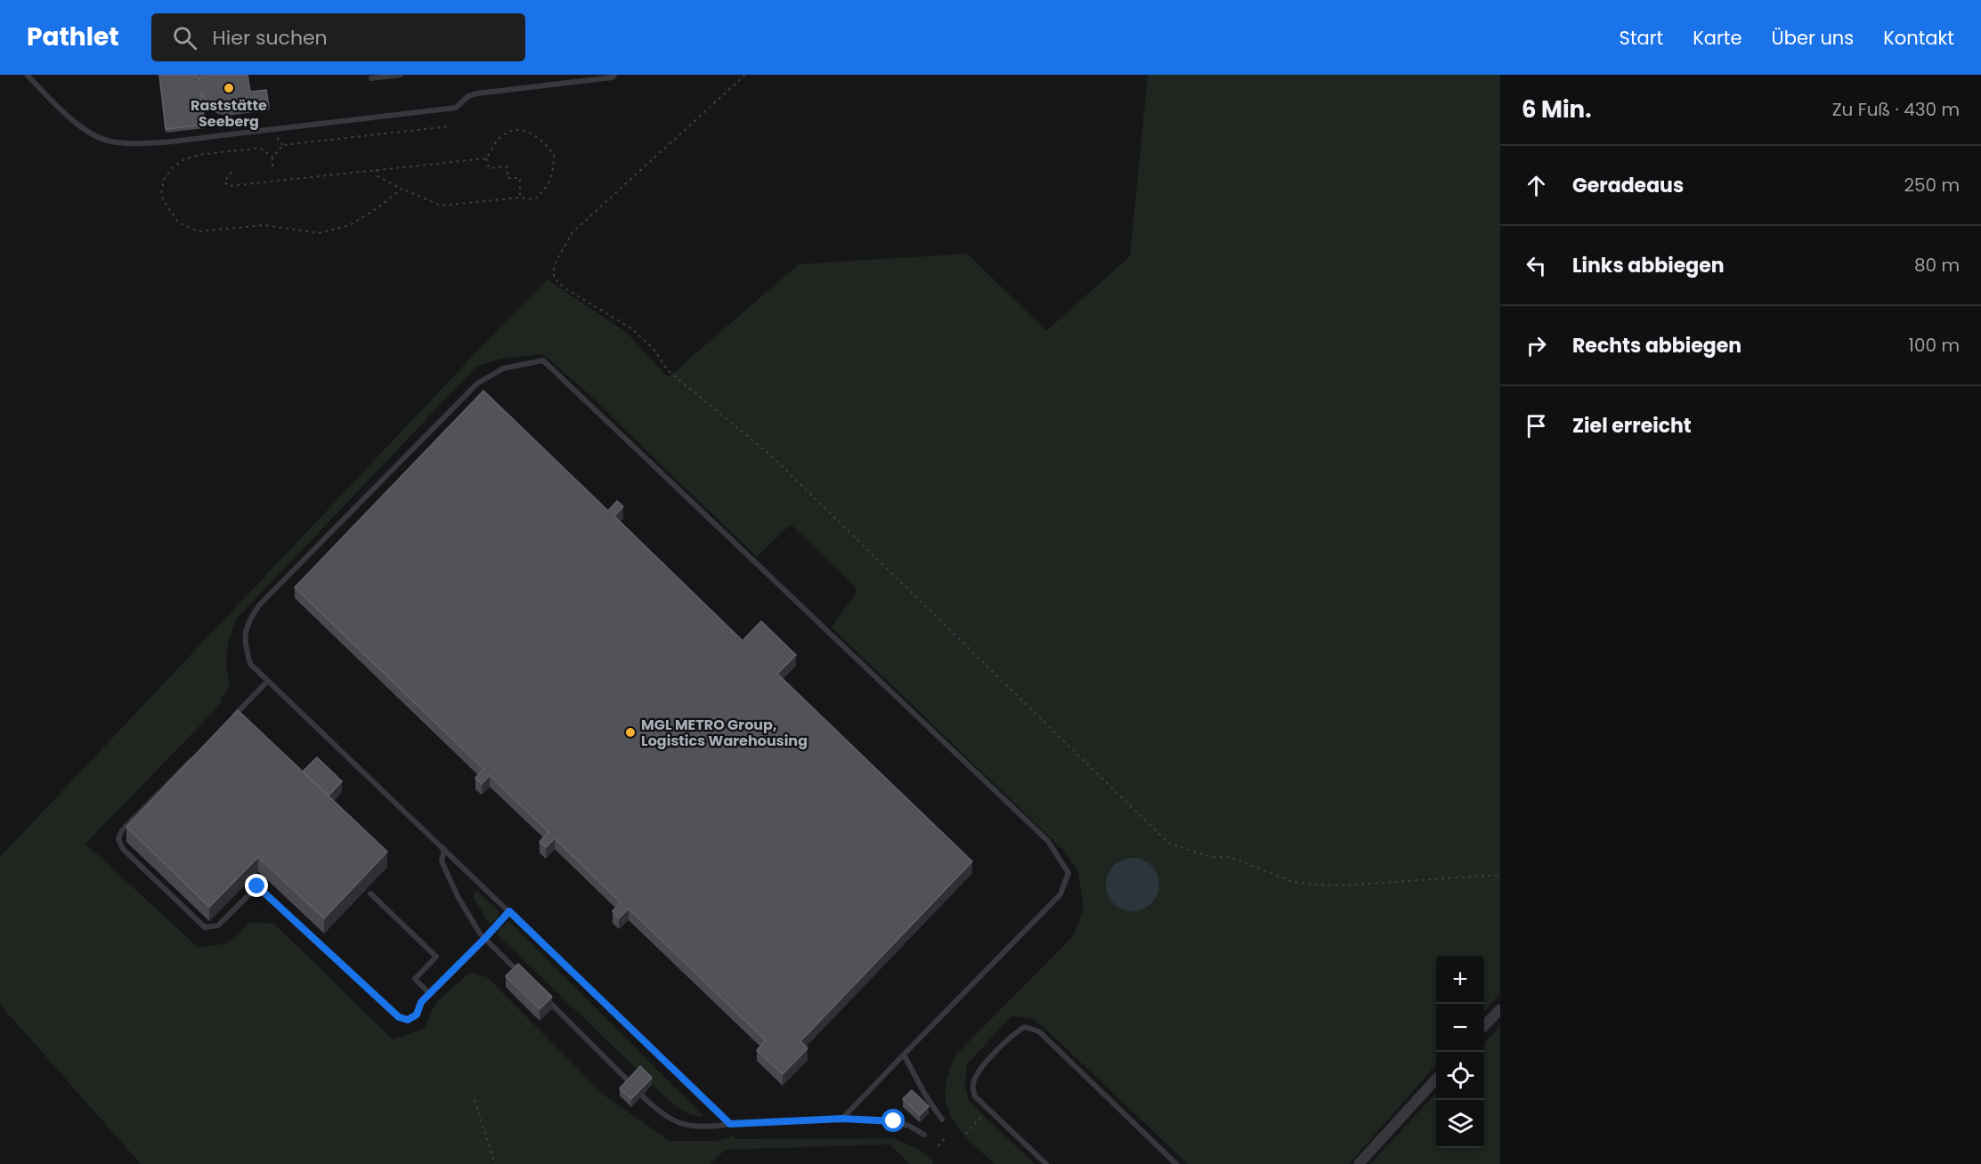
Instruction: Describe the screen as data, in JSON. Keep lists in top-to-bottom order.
{
  "places": ["Raststätte Seeberg", "MGL METRO Group, Logistics Warehousing"],
  "page": {
    "header": "Pathlet",
    "search": "Hier suchen",
    "nav": [
      "Start",
      "Karte",
      "Über uns",
      "Kontakt"
    ],
    "heading": ["6 Min.", "Zu Fuß · 430 m"],
    "list": [
      ["Geradeaus", "250 m"],
      ["Links abbiegen", "80 m"],
      ["Rechts abbiegen", "100 m"],
      "Ziel erreicht"
    ],
    "map_buttons": ["+", "−"]
  }
}
